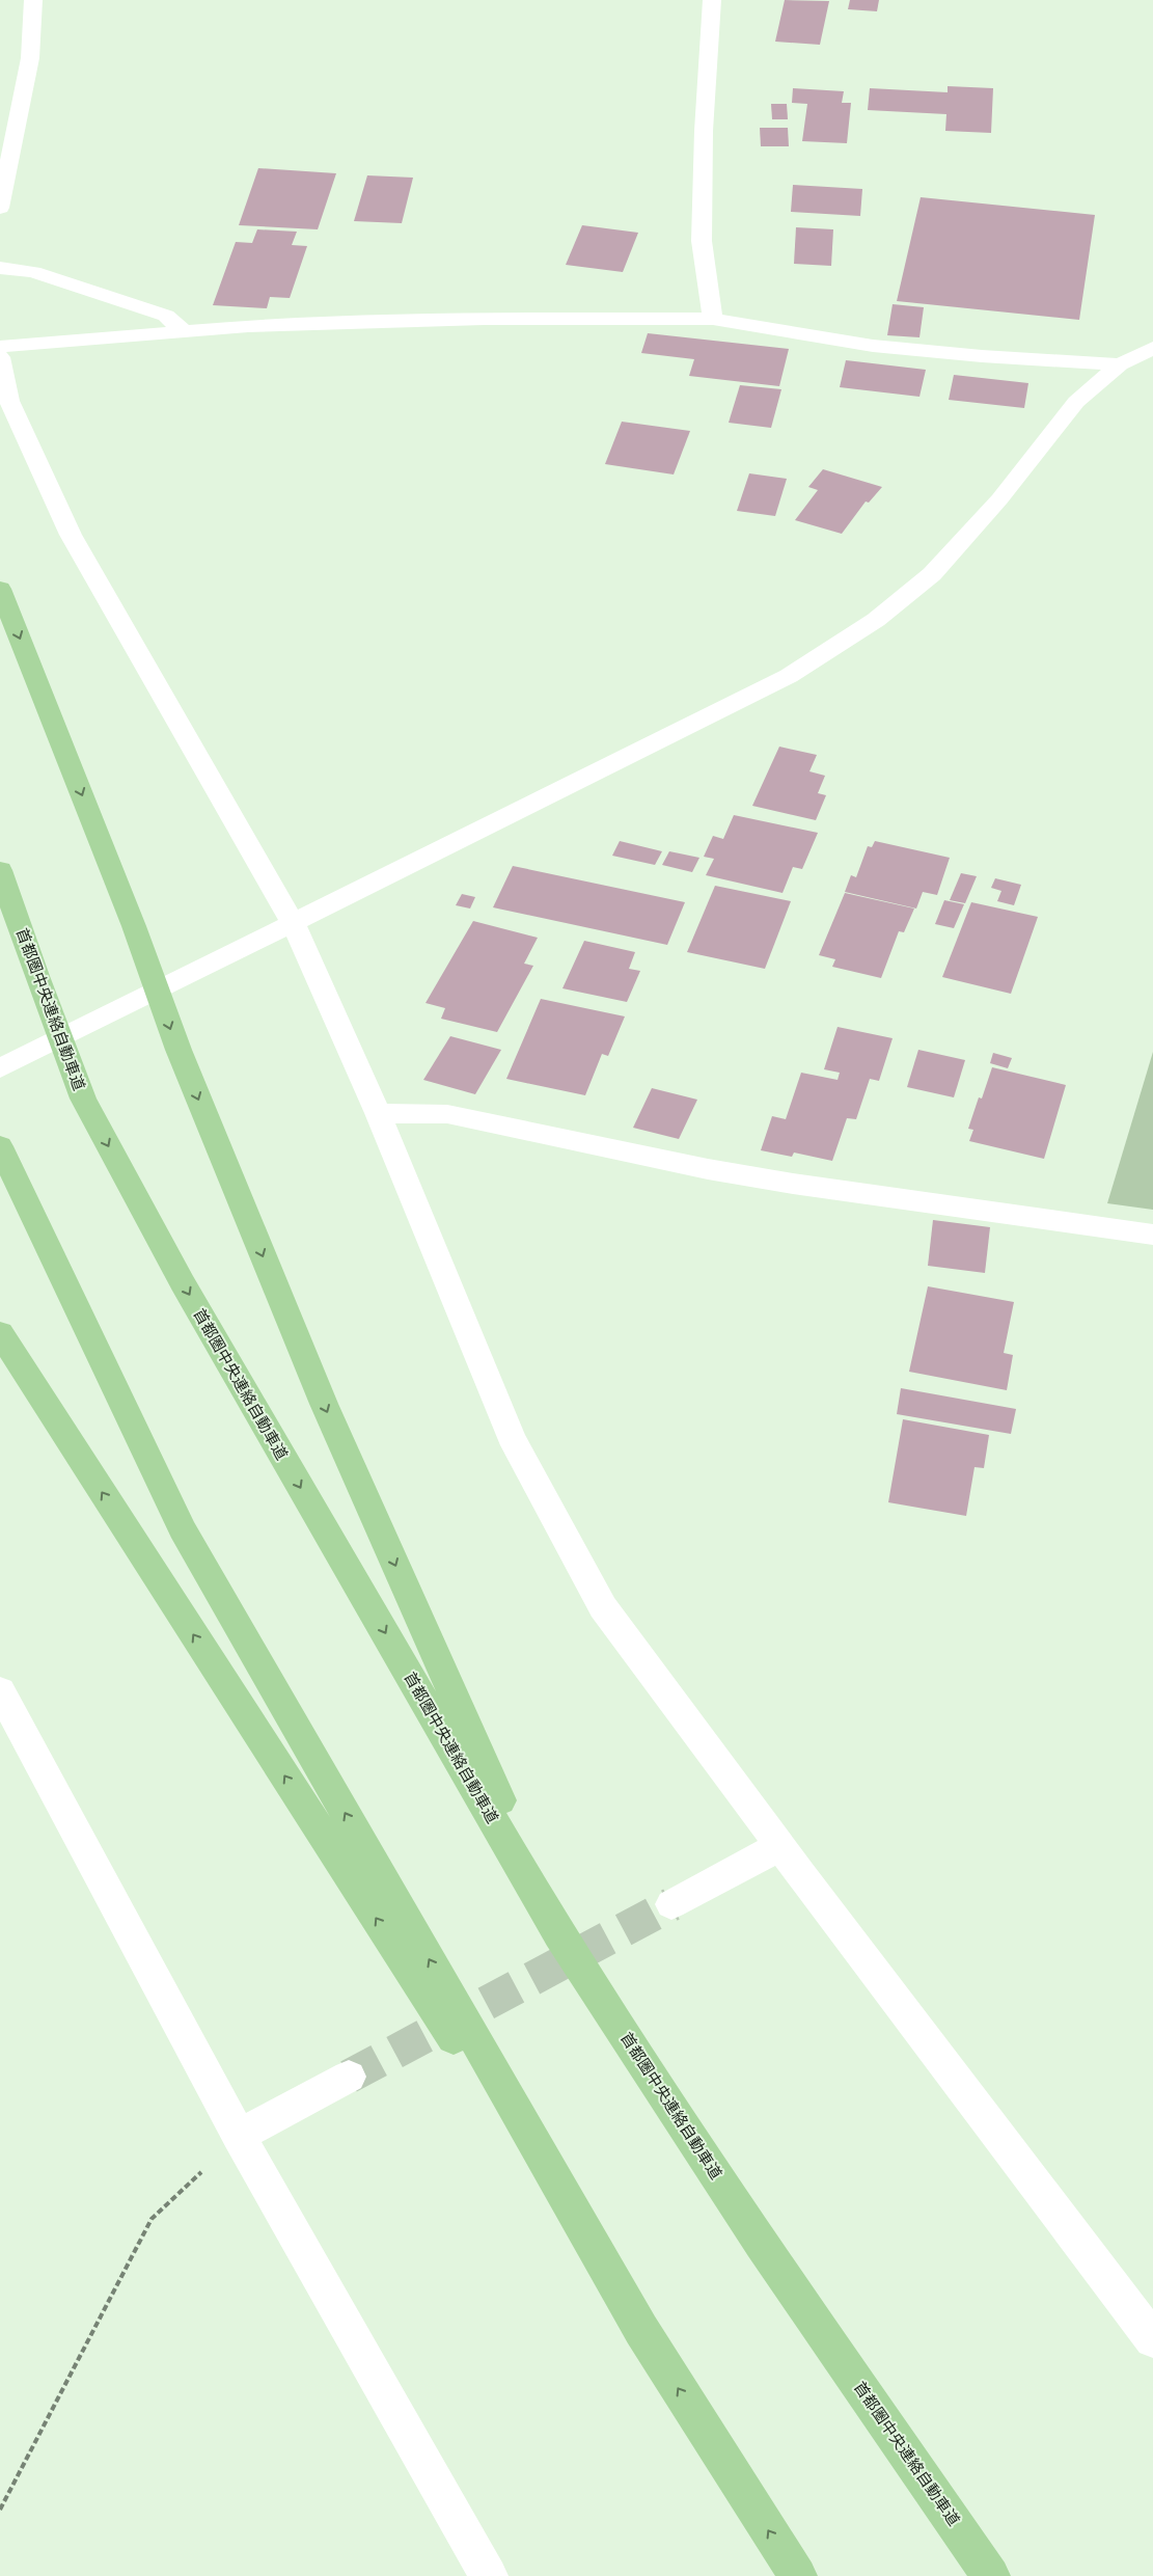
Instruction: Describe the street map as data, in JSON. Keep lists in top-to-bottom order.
{
  "streets": {
    "highway": ["首都圏中央連絡自動車道"]
  }
}
